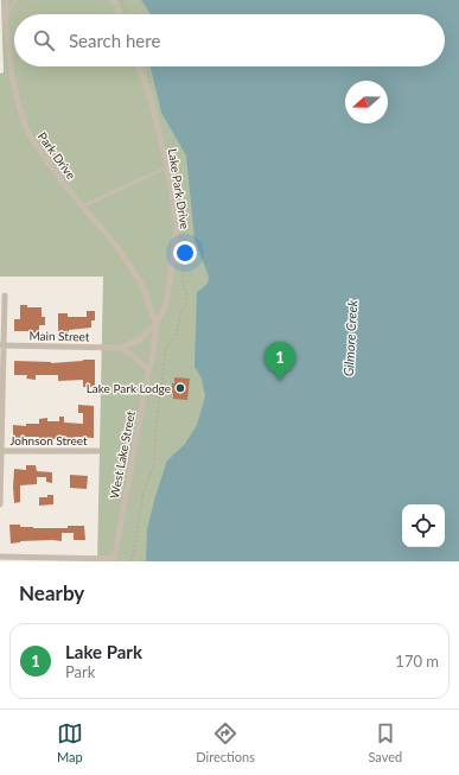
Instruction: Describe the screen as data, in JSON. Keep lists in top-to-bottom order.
{
  "streets": {
    "street": [
      "Park Drive",
      "Lake Park Drive",
      "Main Street",
      "Johnson Street",
      "West Lake Street"
    ]
  },
  "crossings": [
    ["Park Drive", "Lake Park Drive"],
    ["Park Drive", "Main Street"],
    ["Park Drive", "West Lake Street"],
    ["Lake Park Drive", "Main Street"],
    ["Lake Park Drive", "West Lake Street"],
    ["Main Street", "West Lake Street"]
  ],
  "water": ["Gilmore Creek"],
  "places": ["Lake Park Lodge"],
  "north": "left",
  "page": {
    "search": "Search here",
    "pins": "1",
    "heading": "Nearby",
    "list": [
      {
        "mark": "1",
        "name": "Lake Park",
        "note": "Park",
        "value": "170 m"
      }
    ],
    "nav": ["Map", "Directions", "Saved"]
  }
}
